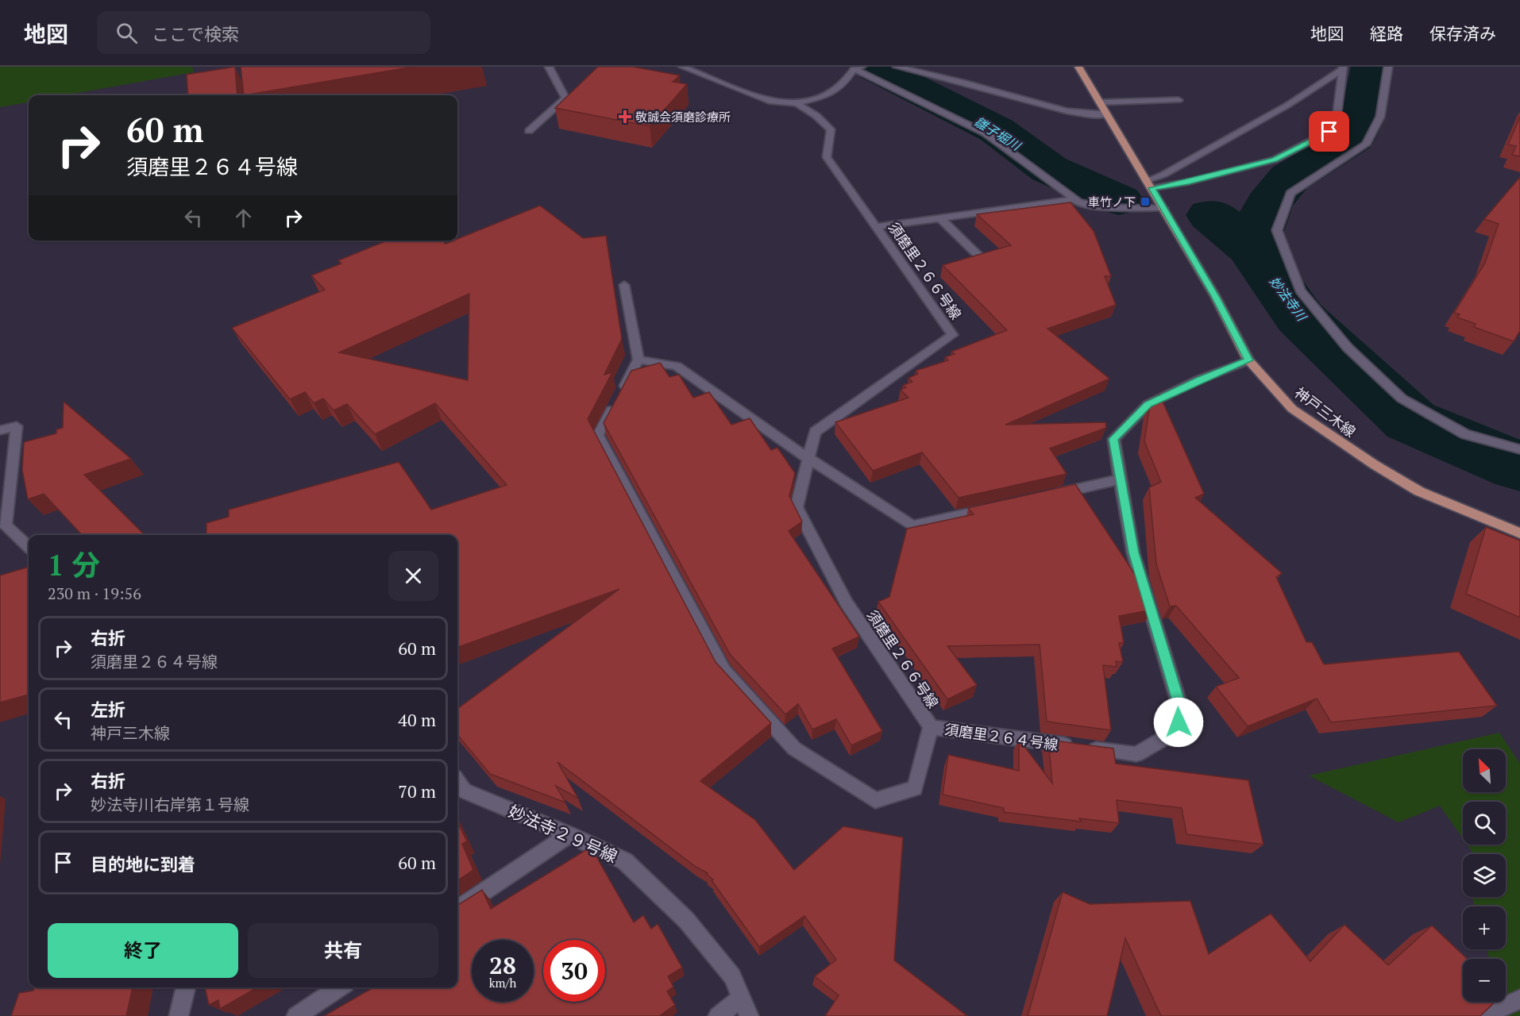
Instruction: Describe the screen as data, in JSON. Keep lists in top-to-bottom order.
{
  "streets": {
    "main road": ["神戸三木線"],
    "street": ["須磨里２６６号線", "須磨里２６４号線", "妙法寺２９号線"]
  },
  "crossings": [
    ["須磨里２６６号線", "須磨里２６４号線"],
    ["神戸三木線", "須磨里２６４号線"]
  ],
  "water": ["雛子堀川", "妙法寺川"],
  "places": {
    "health": ["敬誠会須磨診療所"],
    "transit": ["車竹ノ下"]
  },
  "north": "top left",
  "page": {
    "header": "地図",
    "search": "ここで検索",
    "nav": ["地図", "経路", "保存済み"],
    "turn": ["60 m", "須磨里２６４号線"],
    "heading": ["1 分", "230 m · 19:56"],
    "list": [
      {
        "name": "右折",
        "note": "須磨里２６４号線",
        "value": "60 m"
      },
      {
        "name": "左折",
        "note": "神戸三木線",
        "value": "40 m"
      },
      {
        "name": "右折",
        "note": "妙法寺川右岸第１号線",
        "value": "70 m"
      },
      {
        "name": "目的地に到着",
        "value": "60 m"
      }
    ],
    "map_buttons": ["+", "−"],
    "buttons": ["終了", "共有"],
    "speed": "28 km/h",
    "limit": "30"
  }
}
